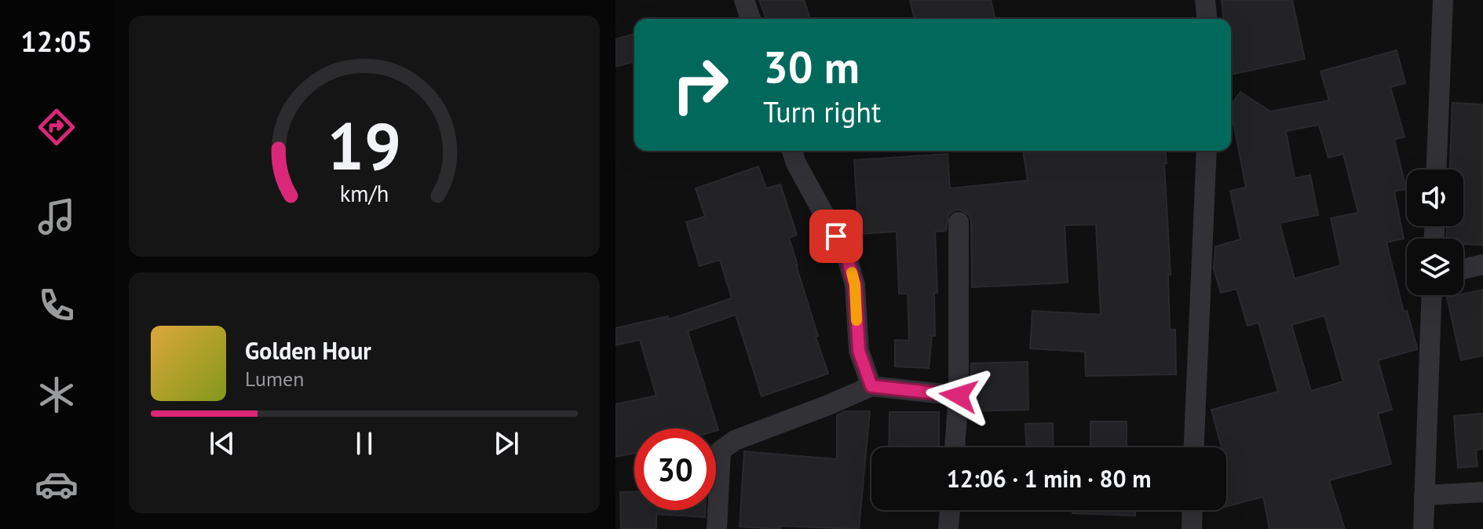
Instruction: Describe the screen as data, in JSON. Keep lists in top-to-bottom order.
{
  "page": {
    "tabs": "12:05",
    "turn": ["30 m", "Turn right"],
    "song": ["Golden Hour", "Lumen"],
    "limit": "30",
    "trip": "12:06 · 1 min · 80 m",
    "gauge": ["19", "km/h"]
  }
}
